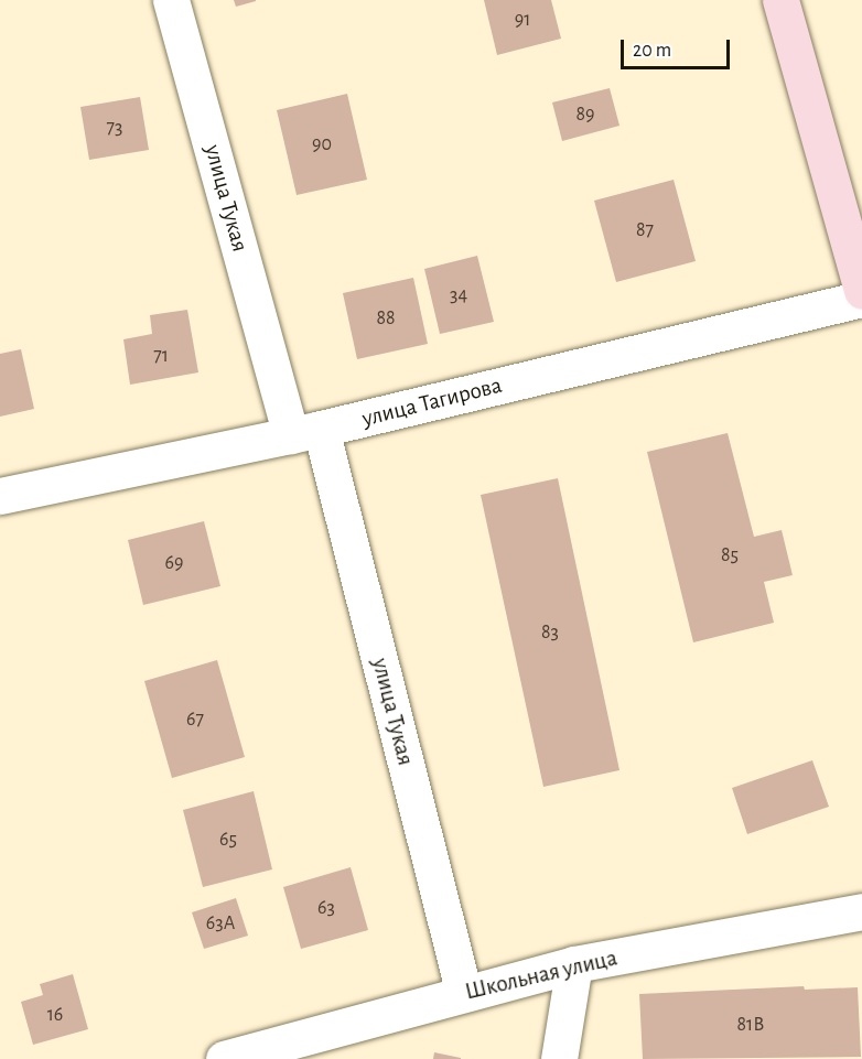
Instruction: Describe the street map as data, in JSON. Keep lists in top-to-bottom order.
{
  "streets": {
    "street": ["улица Тукая", "улица Тагирова", "Школьная улица"]
  },
  "crossings": [
    ["улица Тукая", "улица Тагирова"],
    ["улица Тукая", "Школьная улица"]
  ],
  "house_numbers": [
    "91",
    "89",
    "73",
    "90",
    "87",
    "34",
    "88",
    "71",
    "85",
    "69",
    "83",
    "67",
    "65",
    "63",
    "63А",
    "16",
    "81В"
  ],
  "scale_bar": "20 m"
}
